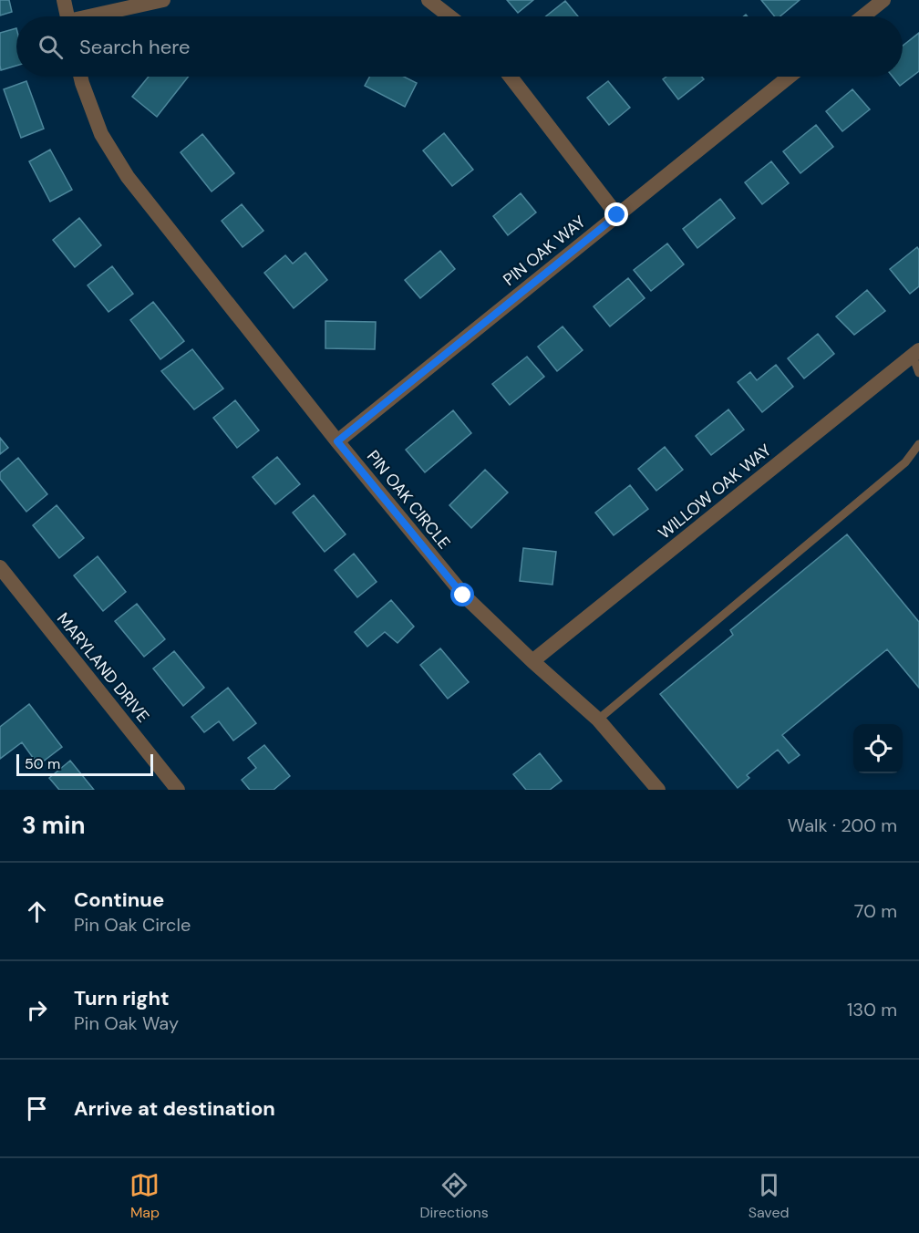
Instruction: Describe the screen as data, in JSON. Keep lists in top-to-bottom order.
{
  "streets": {
    "street": [
      "PIN OAK WAY",
      "WILLOW OAK WAY",
      "PIN OAK CIRCLE",
      "MARYLAND DRIVE"
    ]
  },
  "crossings": [
    ["PIN OAK WAY", "PIN OAK CIRCLE"],
    ["WILLOW OAK WAY", "PIN OAK CIRCLE"]
  ],
  "scale_bar": "50 m",
  "page": {
    "search": "Search here",
    "scale": "50 m",
    "heading": ["3 min", "Walk · 200 m"],
    "list": [
      ["Continue", "Pin Oak Circle", "70 m"],
      ["Turn right", "Pin Oak Way", "130 m"],
      "Arrive at destination"
    ],
    "nav": ["Map", "Directions", "Saved"]
  }
}
